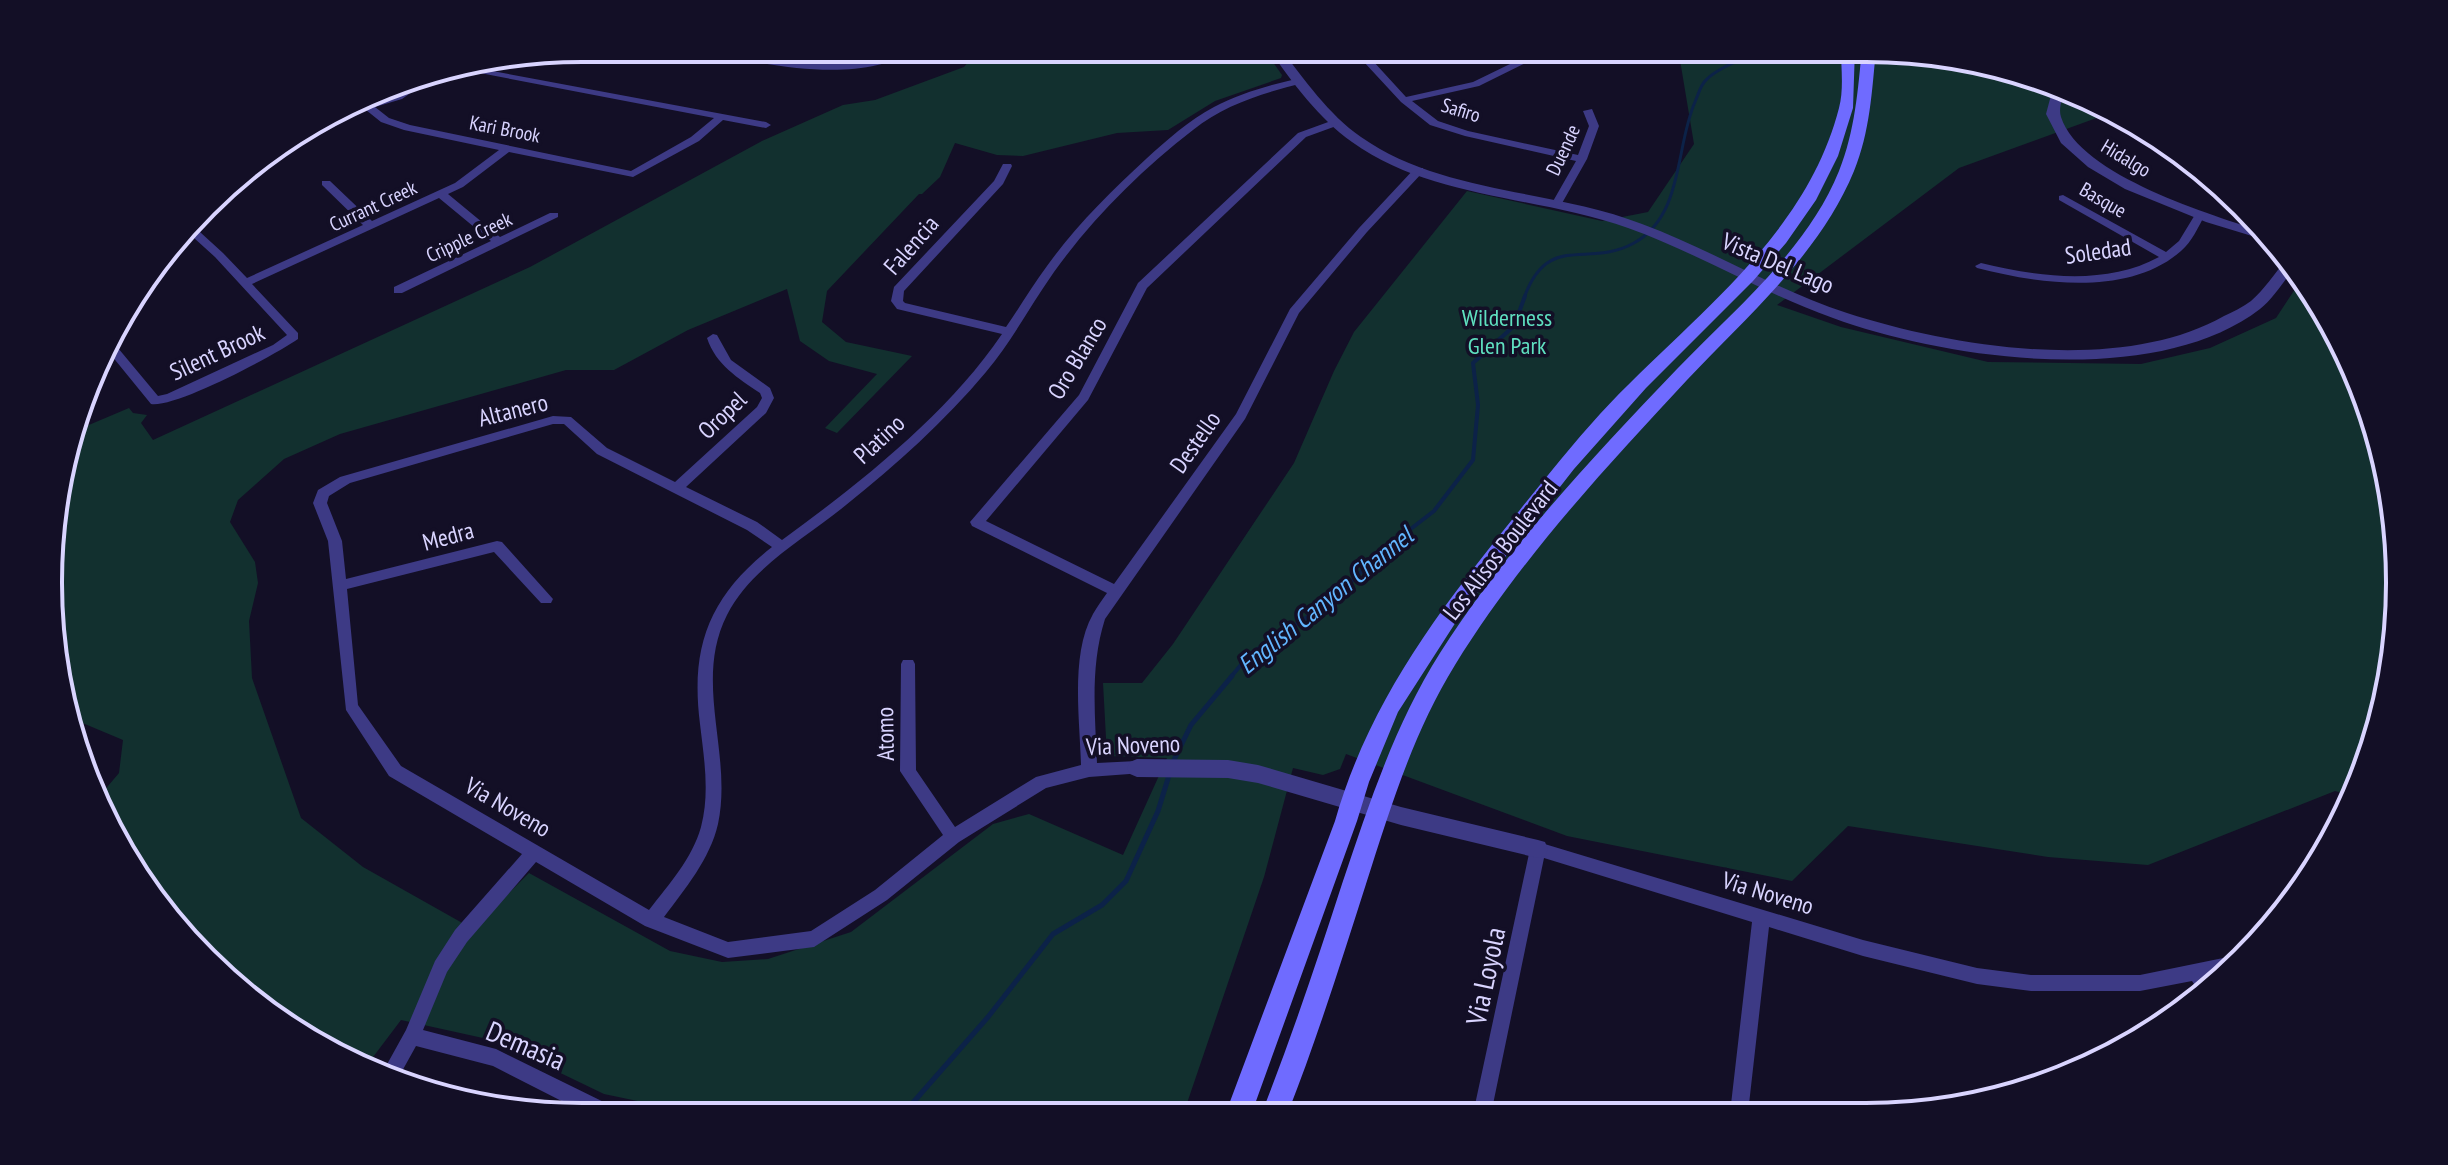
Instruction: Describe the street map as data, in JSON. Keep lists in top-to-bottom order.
{
  "streets": {
    "main road": ["Los Alisos Boulevard"],
    "street": [
      "Safiro",
      "Kari Brook",
      "Duende",
      "Hidalgo",
      "Basque",
      "Currant Creek",
      "Cripple Creek",
      "Falencia",
      "Soledad",
      "Vista Del Lago",
      "Silent Brook",
      "Oro Blanco",
      "Altanero",
      "Oropel",
      "Platino",
      "Destello",
      "Medra",
      "Atomo",
      "Via Noveno",
      "Via Loyola",
      "Demasia"
    ]
  },
  "crossings": [
    ["Safiro", "Duende"],
    ["Kari Brook", "Currant Creek"],
    ["Duende", "Vista Del Lago"],
    ["Hidalgo", "Soledad"],
    ["Basque", "Soledad"],
    ["Currant Creek", "Silent Brook"],
    ["Falencia", "Platino"],
    ["Vista Del Lago", "Oro Blanco"],
    ["Vista Del Lago", "Platino"],
    ["Vista Del Lago", "Destello"],
    ["Vista Del Lago", "Los Alisos Boulevard"],
    ["Oro Blanco", "Destello"],
    ["Altanero", "Oropel"],
    ["Altanero", "Platino"],
    ["Altanero", "Via Noveno"],
    ["Platino", "Via Noveno"],
    ["Destello", "Via Noveno"],
    ["Medra", "Via Noveno"],
    ["Los Alisos Boulevard", "Via Noveno"],
    ["Atomo", "Via Noveno"],
    ["Via Noveno", "Via Loyola"]
  ],
  "water": ["English Canyon Channel"],
  "parks": ["Wilderness Glen Park"]
}
